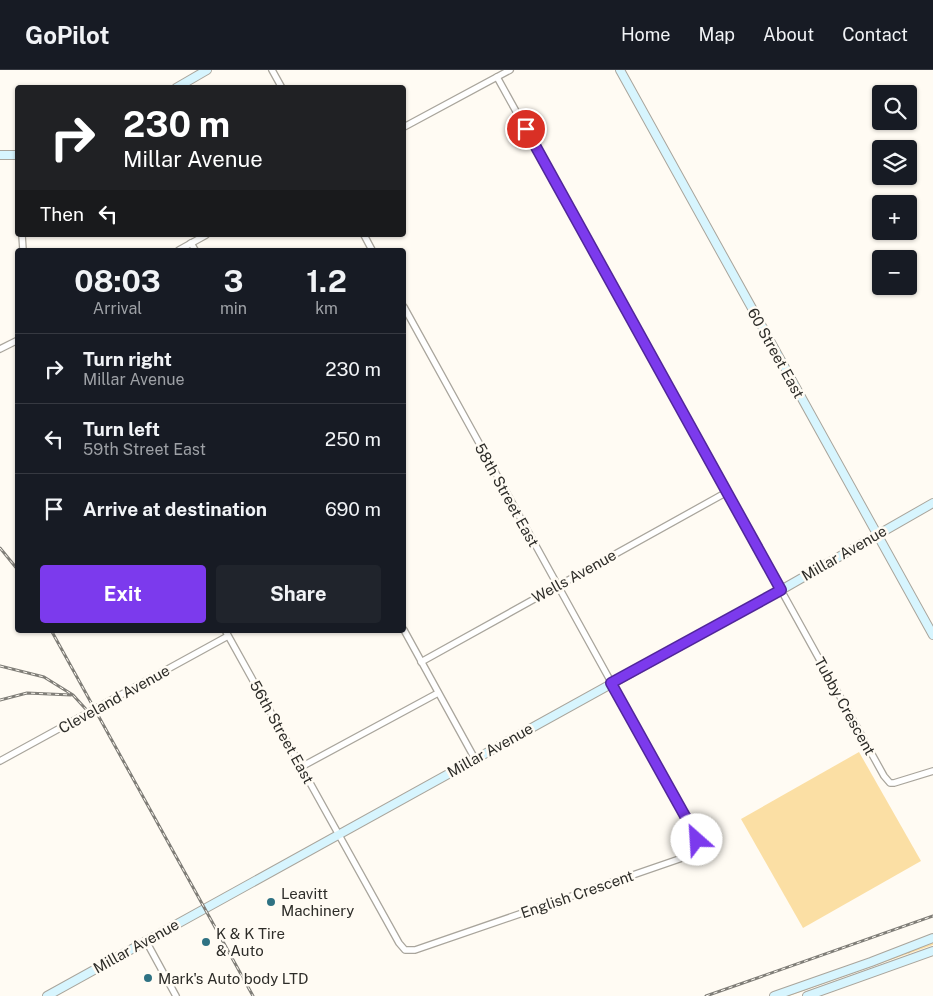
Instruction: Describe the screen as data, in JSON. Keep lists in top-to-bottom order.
{
  "streets": {
    "street": [
      "60 Street East",
      "58th Street East",
      "Millar Avenue",
      "Wells Avenue",
      "Cleveland Avenue",
      "Tubby Crescent",
      "56th Street East",
      "English Crescent"
    ]
  },
  "crossings": [
    ["60 Street East", "Millar Avenue"],
    ["58th Street East", "Millar Avenue"],
    ["58th Street East", "Wells Avenue"],
    ["58th Street East", "English Crescent"],
    ["Millar Avenue", "Tubby Crescent"],
    ["Millar Avenue", "56th Street East"],
    ["Millar Avenue", "English Crescent"],
    ["Wells Avenue", "Tubby Crescent"],
    ["Cleveland Avenue", "56th Street East"],
    ["56th Street East", "English Crescent"]
  ],
  "places": ["Leavitt Machinery", "K & K Tire & Auto", "Mark's Auto body LTD"],
  "page": {
    "header": "GoPilot",
    "nav": [
      "Home",
      "Map",
      "About",
      "Contact"
    ],
    "map_buttons": ["+", "−"],
    "turn": ["230 m", "Millar Avenue"],
    "then": "Then",
    "eta": [
      "08:03",
      "Arrival",
      "3",
      "min",
      "1.2",
      "km"
    ],
    "list": [
      {
        "name": "Turn right",
        "note": "Millar Avenue",
        "value": "230 m"
      },
      {
        "name": "Turn left",
        "note": "59th Street East",
        "value": "250 m"
      },
      {
        "name": "Arrive at destination",
        "value": "690 m"
      }
    ],
    "buttons": ["Exit", "Share"]
  }
}
